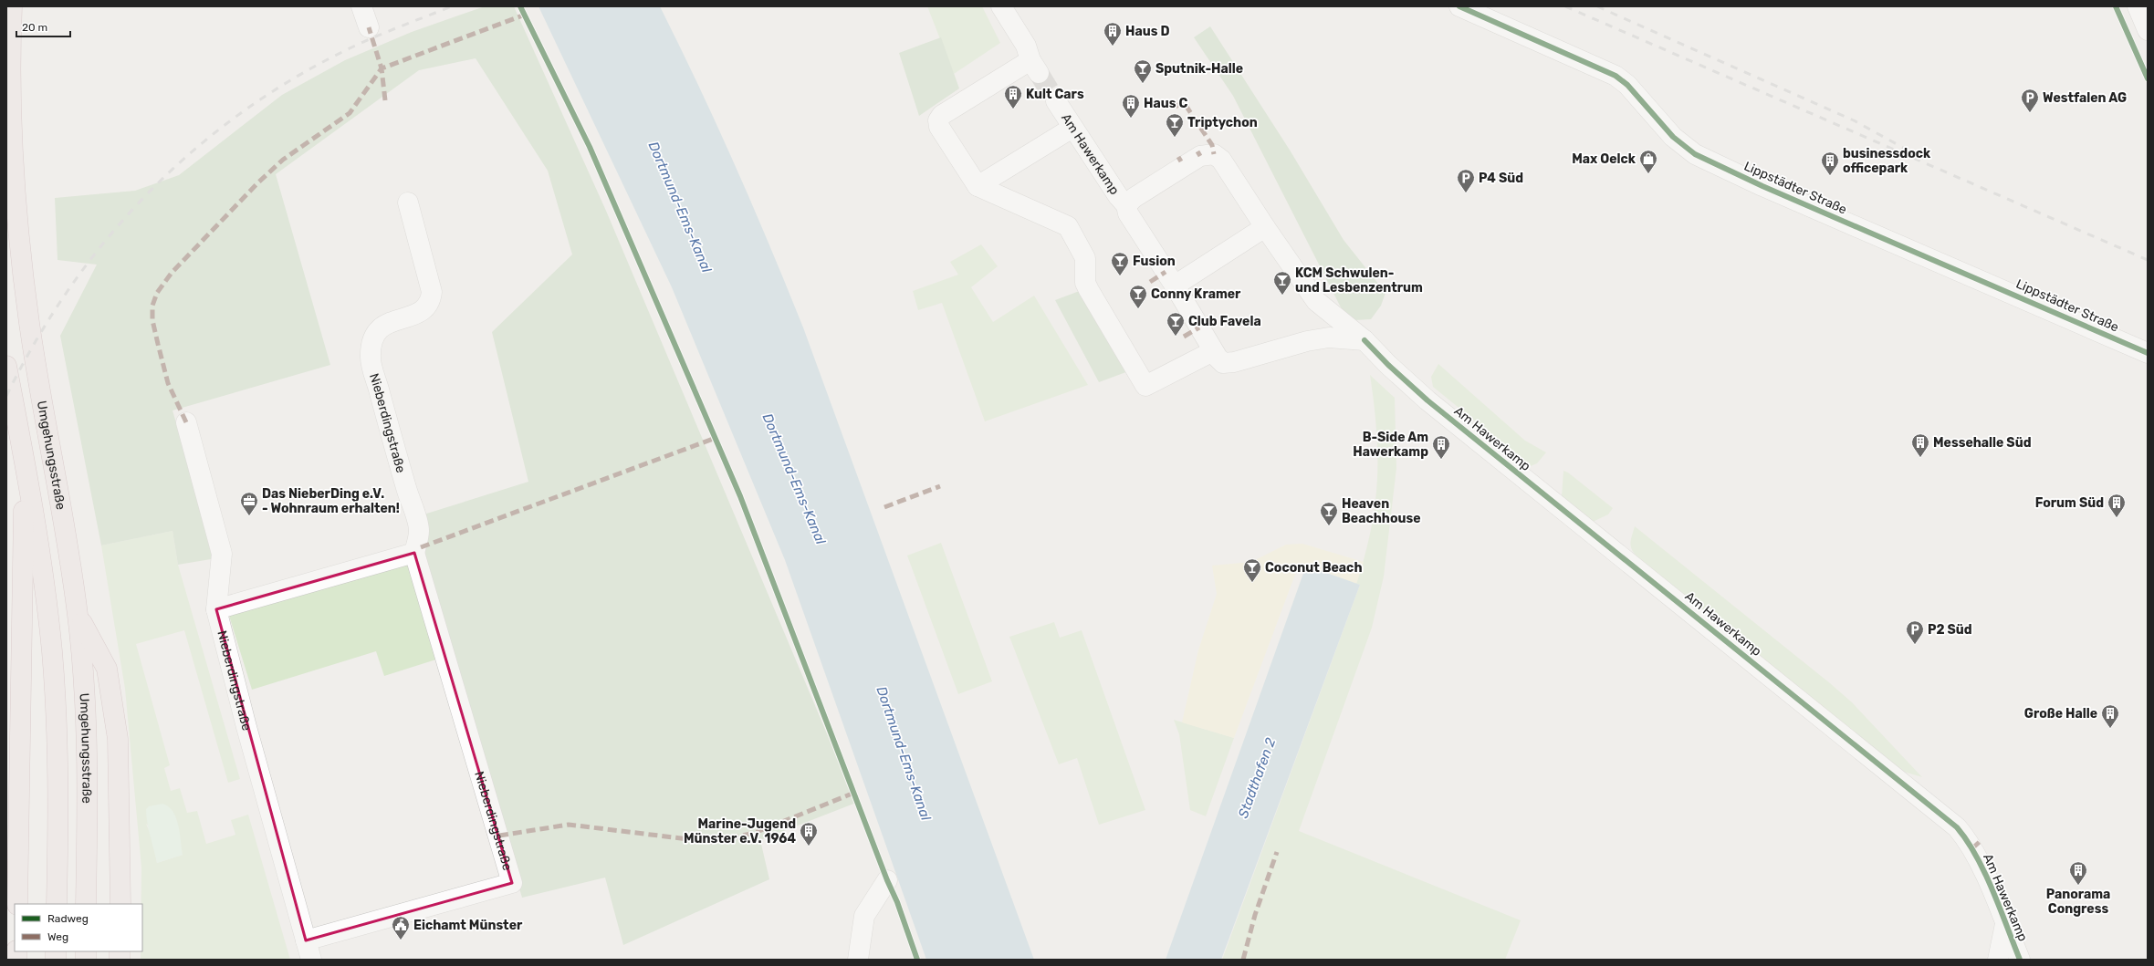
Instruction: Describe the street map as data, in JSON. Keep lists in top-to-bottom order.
{
  "streets": {
    "highway": ["Umgehungsstraße"],
    "street": ["Am Hawerkamp", "Lippstädter Straße", "Nieberdingstraße"]
  },
  "water": ["Dortmund-Ems-Kanal", "Stadthafen 2"],
  "places": {
    "building": [
      "Haus D",
      "Kult Cars",
      "Haus C",
      "businessdock officepark",
      "Messehalle Süd",
      "B-Side Am Hawerkamp",
      "Forum Süd",
      "Große Halle",
      "Marine-Jugend Münster e.V. 1964",
      "Panorama Congress"
    ],
    "bar": [
      "Sputnik-Halle",
      "Triptychon",
      "Fusion",
      "KCM Schwulen- und Lesbenzentrum",
      "Conny Kramer",
      "Club Favela",
      "Heaven Beachhouse",
      "Coconut Beach"
    ],
    "parking": ["Westfalen AG", "P4 Süd", "P2 Süd"],
    "shop": ["Max Oelck"],
    "office": ["Das NieberDing e.V. - Wohnraum erhalten!"],
    "public building": ["Eichamt Münster"]
  },
  "legend": ["Radweg", "Weg"],
  "scale_bar": "20 m"
}
